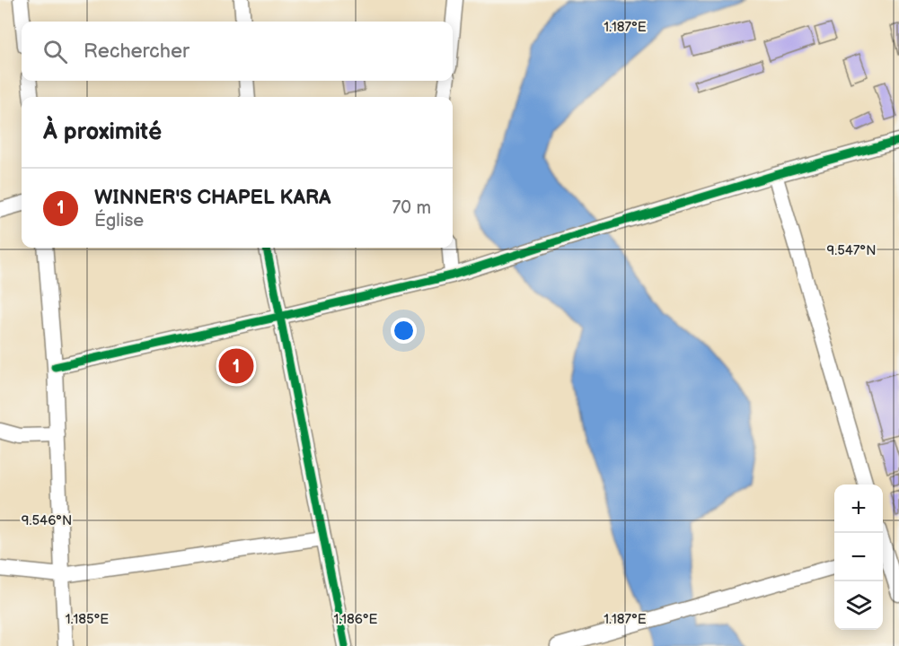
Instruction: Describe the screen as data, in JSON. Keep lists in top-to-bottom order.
{
  "page": {
    "search": "Rechercher",
    "heading": "À proximité",
    "list": [
      {
        "mark": "1",
        "name": "WINNER'S CHAPEL KARA",
        "note": "Église",
        "value": "70 m"
      }
    ],
    "pins": "1",
    "map_buttons": ["+", "−"]
  },
  "coordinates": [
    "1.187°E",
    "9.547°N",
    "9.546°N",
    "1.185°E",
    "1.186°E"
  ]
}
